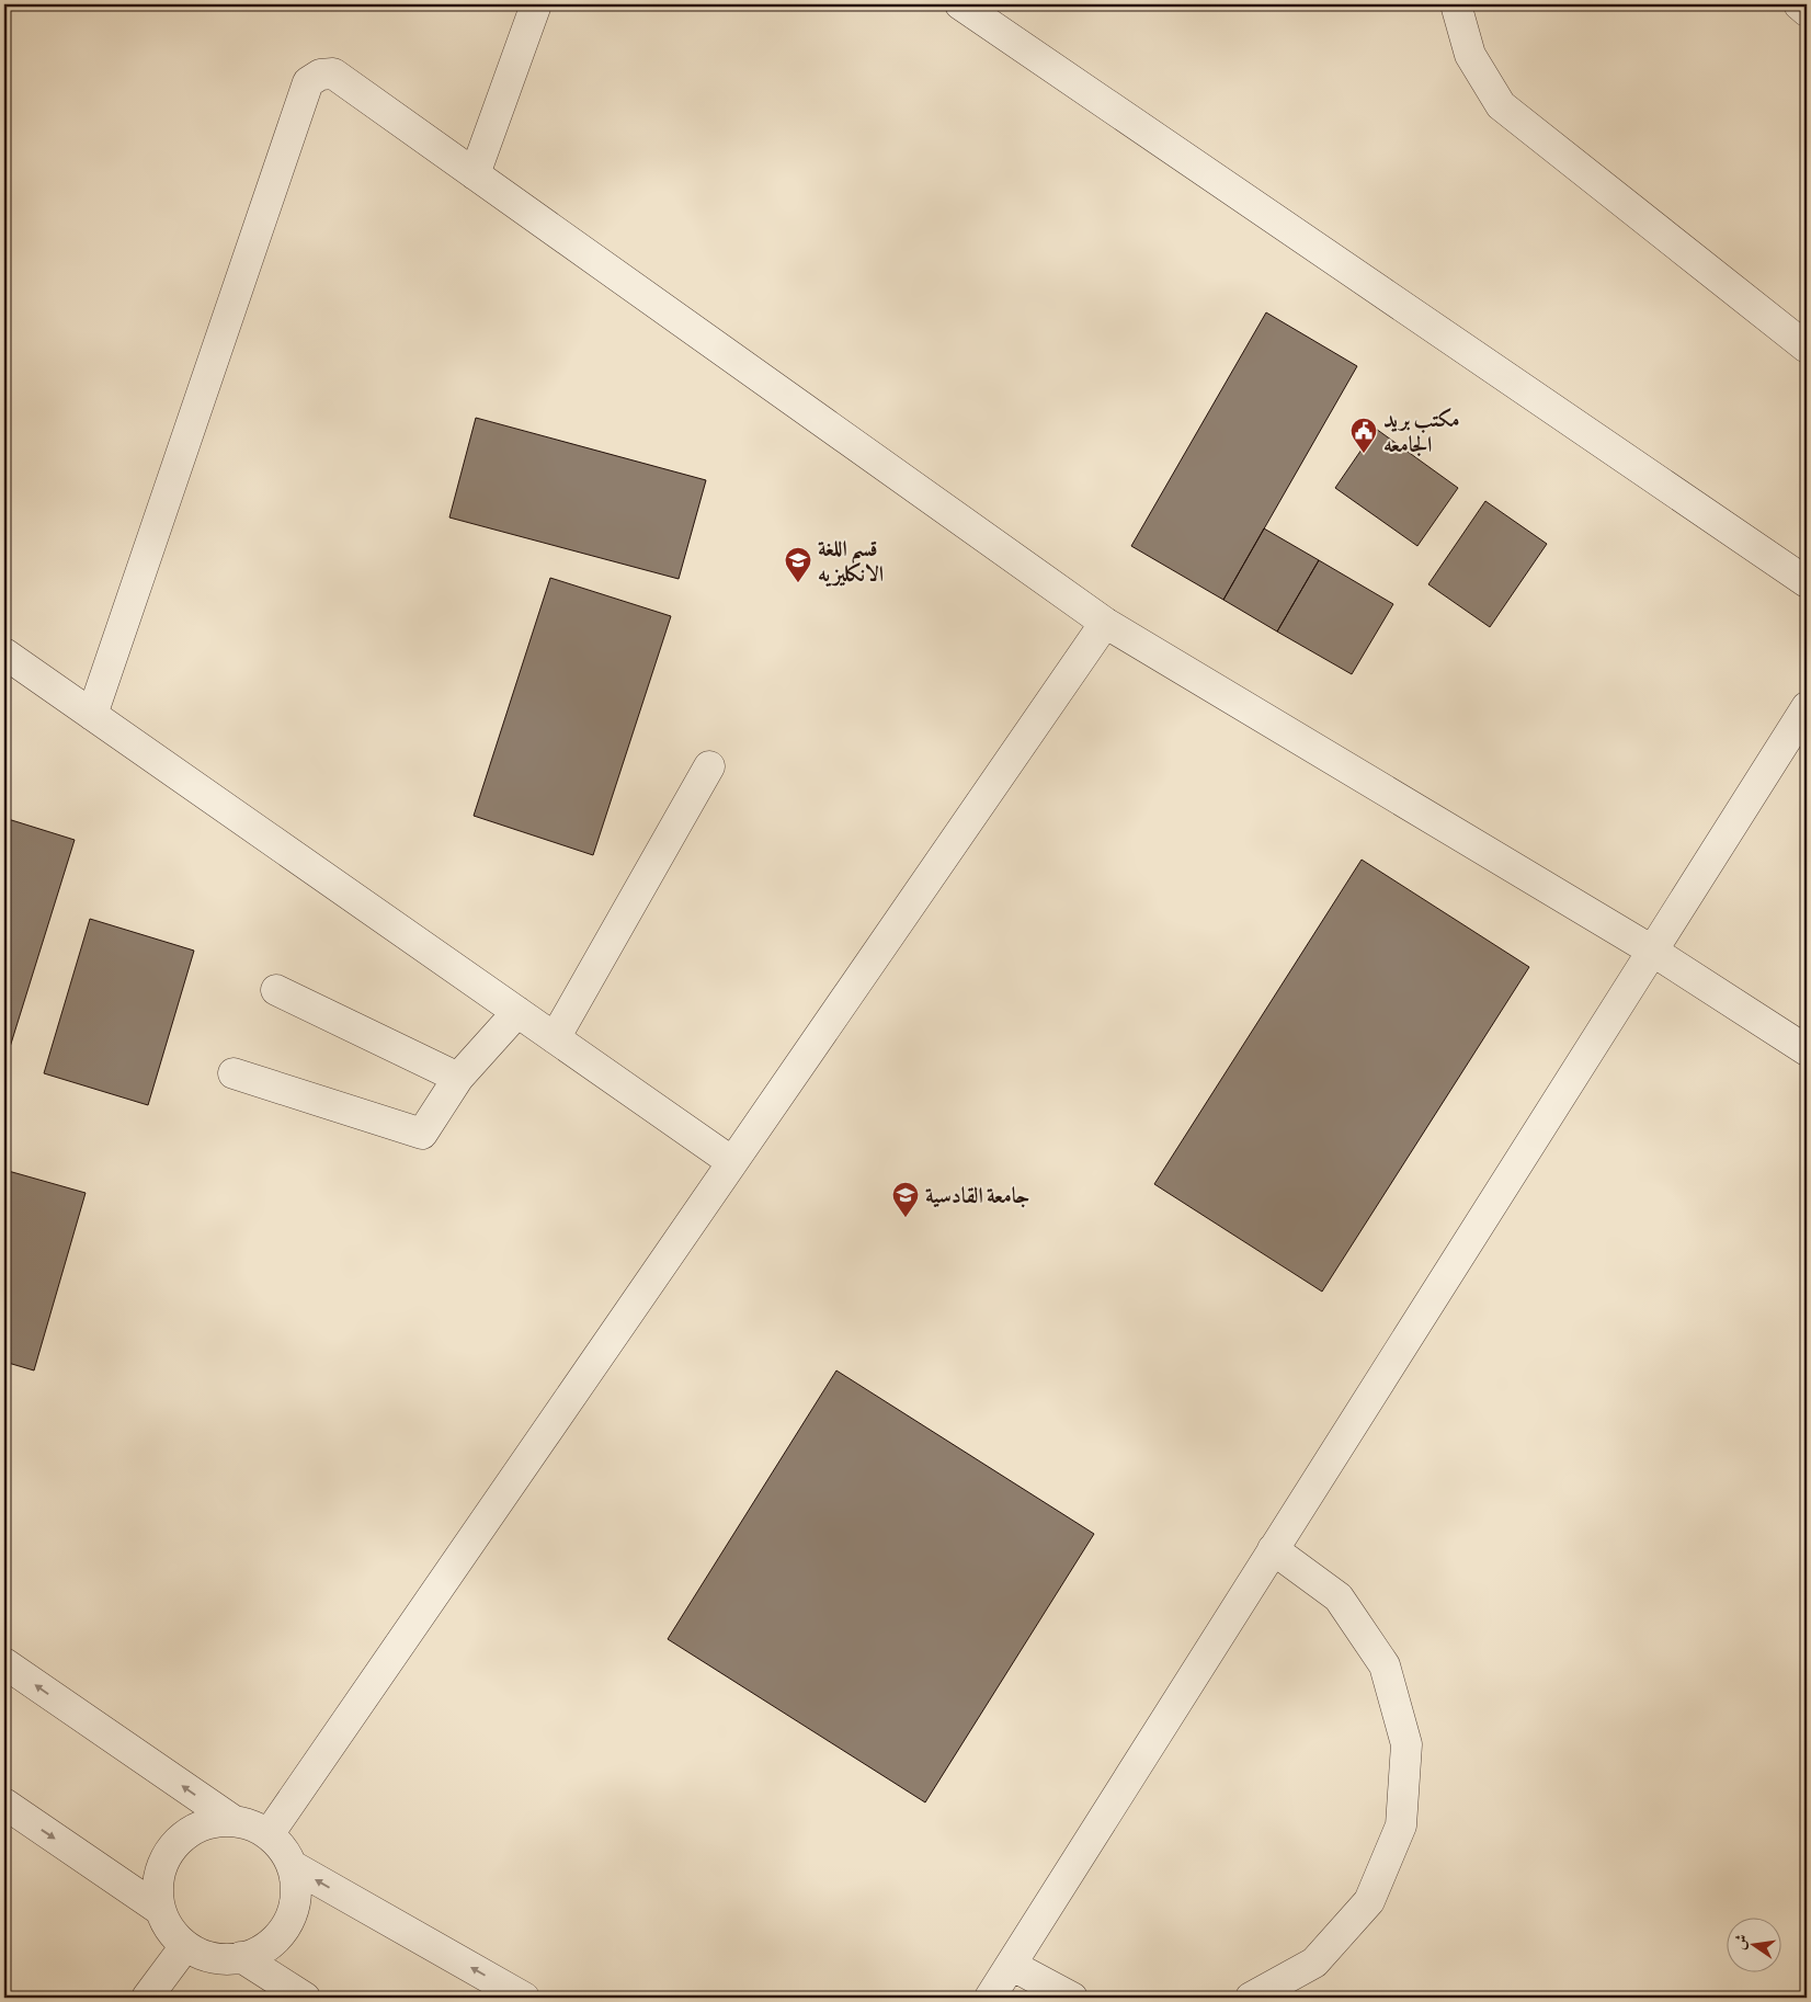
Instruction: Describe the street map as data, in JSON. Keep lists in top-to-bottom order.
{
  "places": {
    "public building": ["مكتب بريد الجامعه"],
    "school or university": ["قسم اللغة الانكليزيه", "جامعة القادسية"]
  },
  "north": "left"
}
